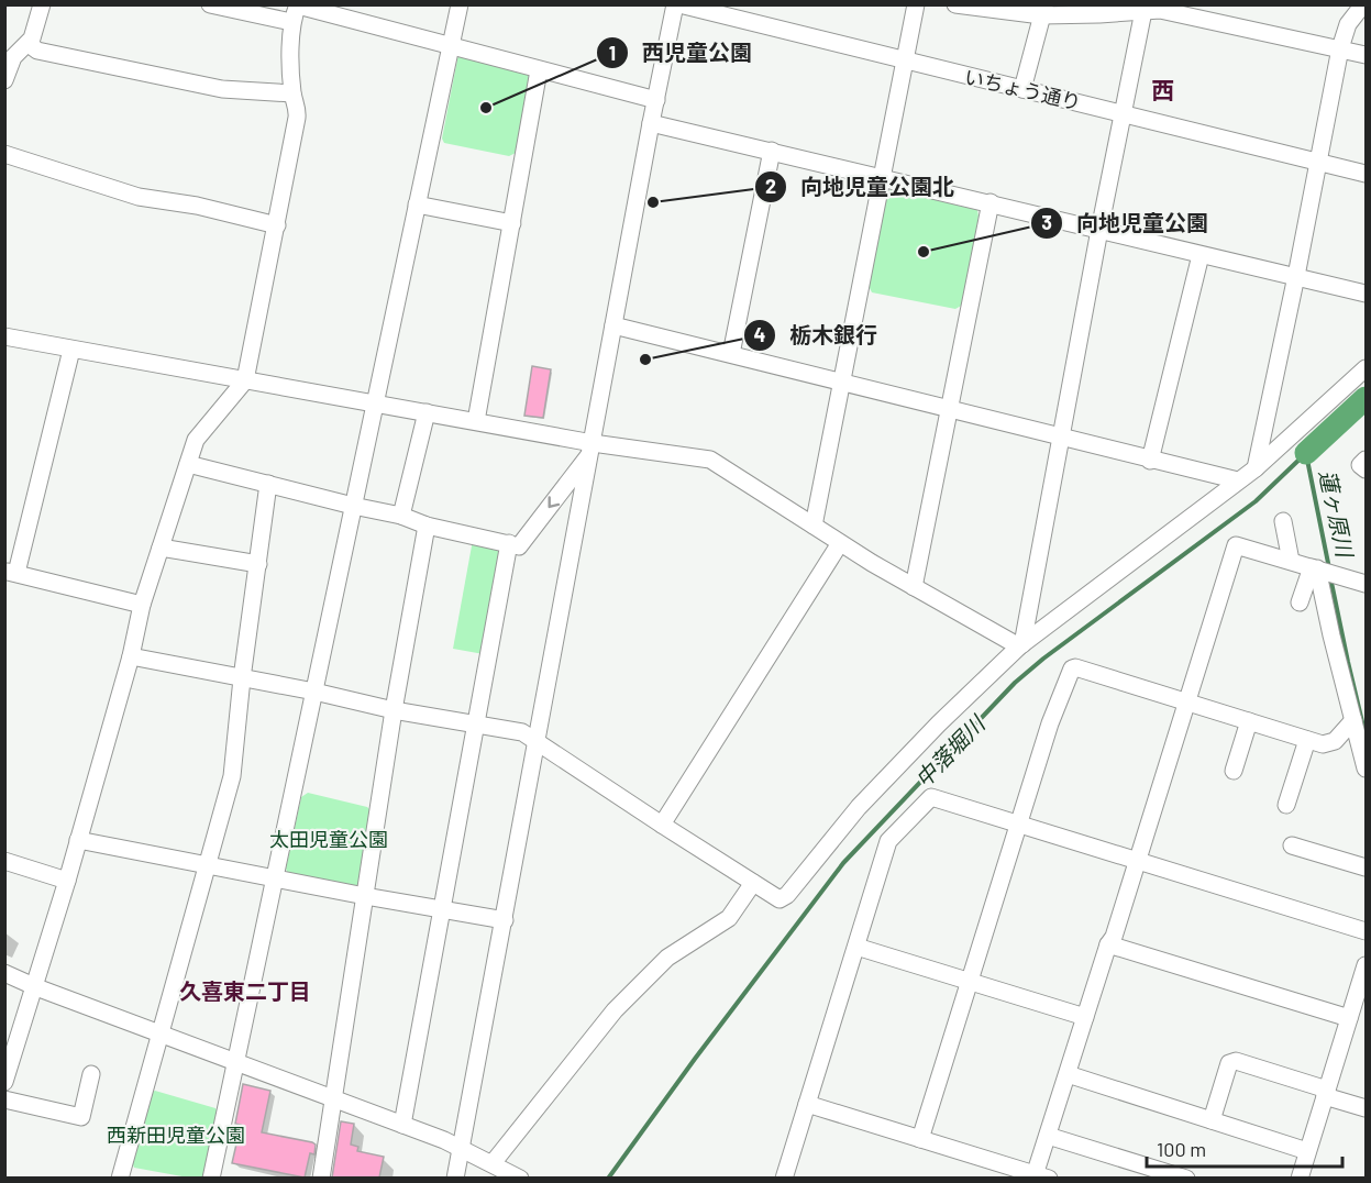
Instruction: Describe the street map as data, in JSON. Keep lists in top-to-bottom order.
{
  "streets": {
    "street": ["いちょう通り"]
  },
  "districts": ["西", "久喜東二丁目"],
  "water": ["蓮ヶ原川", "中落堀川"],
  "parks": ["太田児童公園", "西新田児童公園"],
  "places": [
    "西児童公園",
    "向地児童公園北",
    "向地児童公園",
    "栃木銀行"
  ],
  "scale_bar": "100 m"
}
